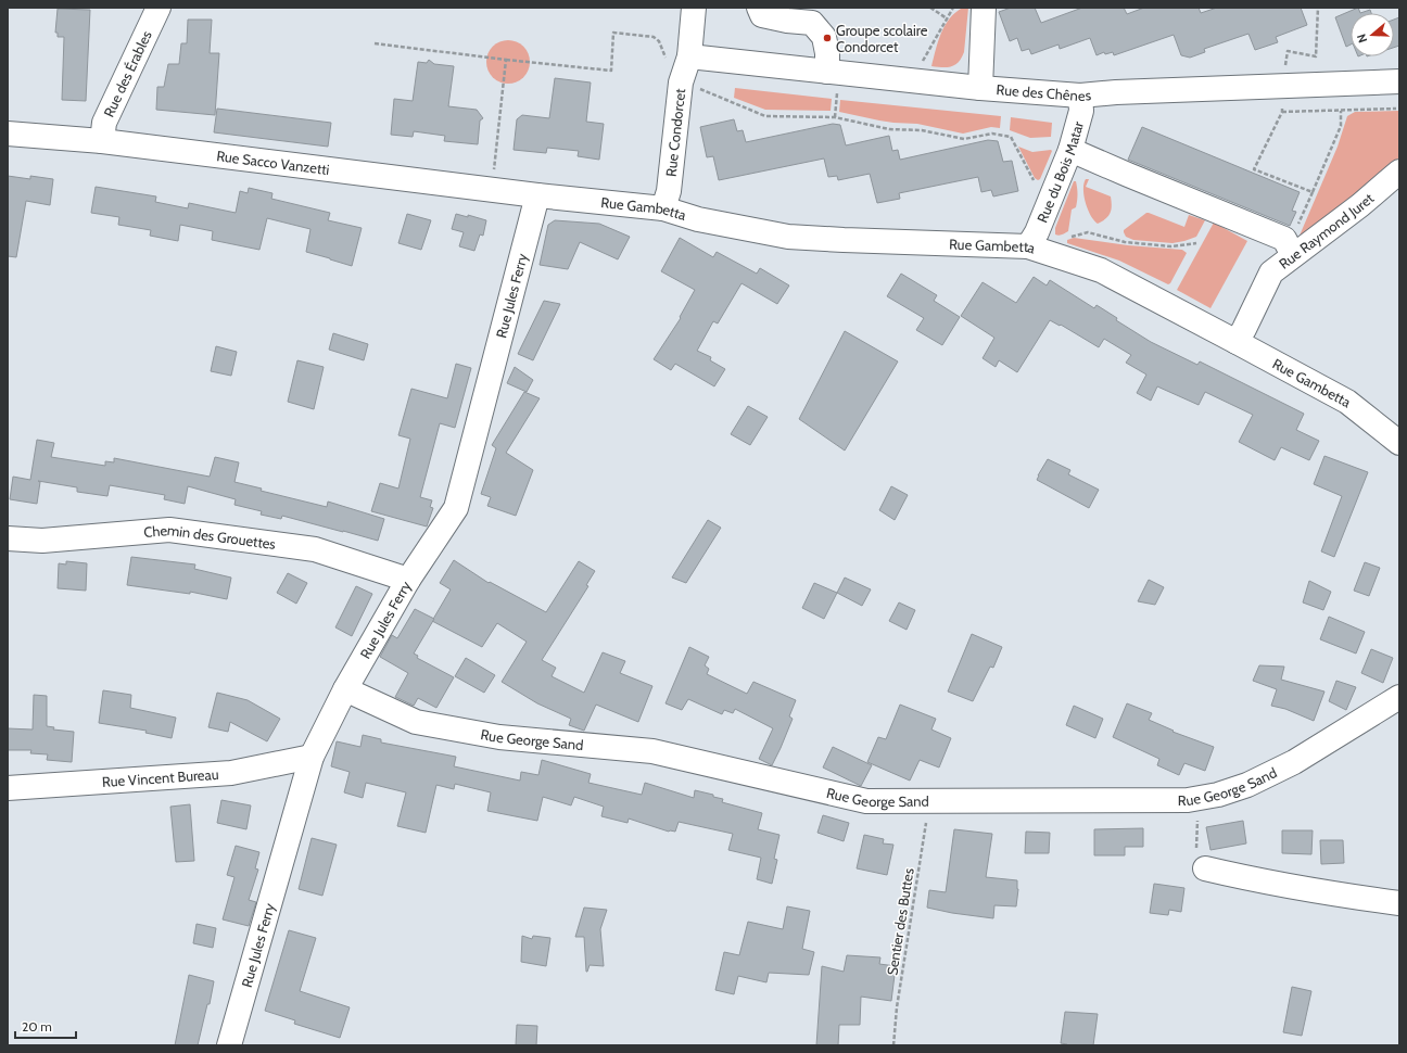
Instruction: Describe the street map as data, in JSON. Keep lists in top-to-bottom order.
{
  "streets": {
    "street": [
      "Rue des Érables",
      "Rue des Chênes",
      "Rue Condorcet",
      "Rue Sacco Vanzetti",
      "Rue du Bois Matar",
      "Rue Gambetta",
      "Rue Raymond Juret",
      "Rue Jules Ferry",
      "Chemin des Grouettes",
      "Rue George Sand",
      "Rue Vincent Bureau"
    ],
    "path": ["Sentier des Buttes"]
  },
  "crossings": [
    ["Rue des Érables", "Rue Sacco Vanzetti"],
    ["Rue des Chênes", "Rue Condorcet"],
    ["Rue des Chênes", "Rue du Bois Matar"],
    ["Rue Condorcet", "Rue Gambetta"],
    ["Rue Sacco Vanzetti", "Rue Gambetta"],
    ["Rue Sacco Vanzetti", "Rue Jules Ferry"],
    ["Rue du Bois Matar", "Rue Gambetta"],
    ["Rue Gambetta", "Rue Raymond Juret"],
    ["Rue Gambetta", "Rue Jules Ferry"],
    ["Rue Jules Ferry", "Chemin des Grouettes"],
    ["Rue Jules Ferry", "Rue George Sand"],
    ["Rue Jules Ferry", "Rue Vincent Bureau"],
    ["Rue George Sand", "Sentier des Buttes"]
  ],
  "places": ["Groupe scolaire Condorcet"],
  "scale_bar": "20 m",
  "north": "left"
}
